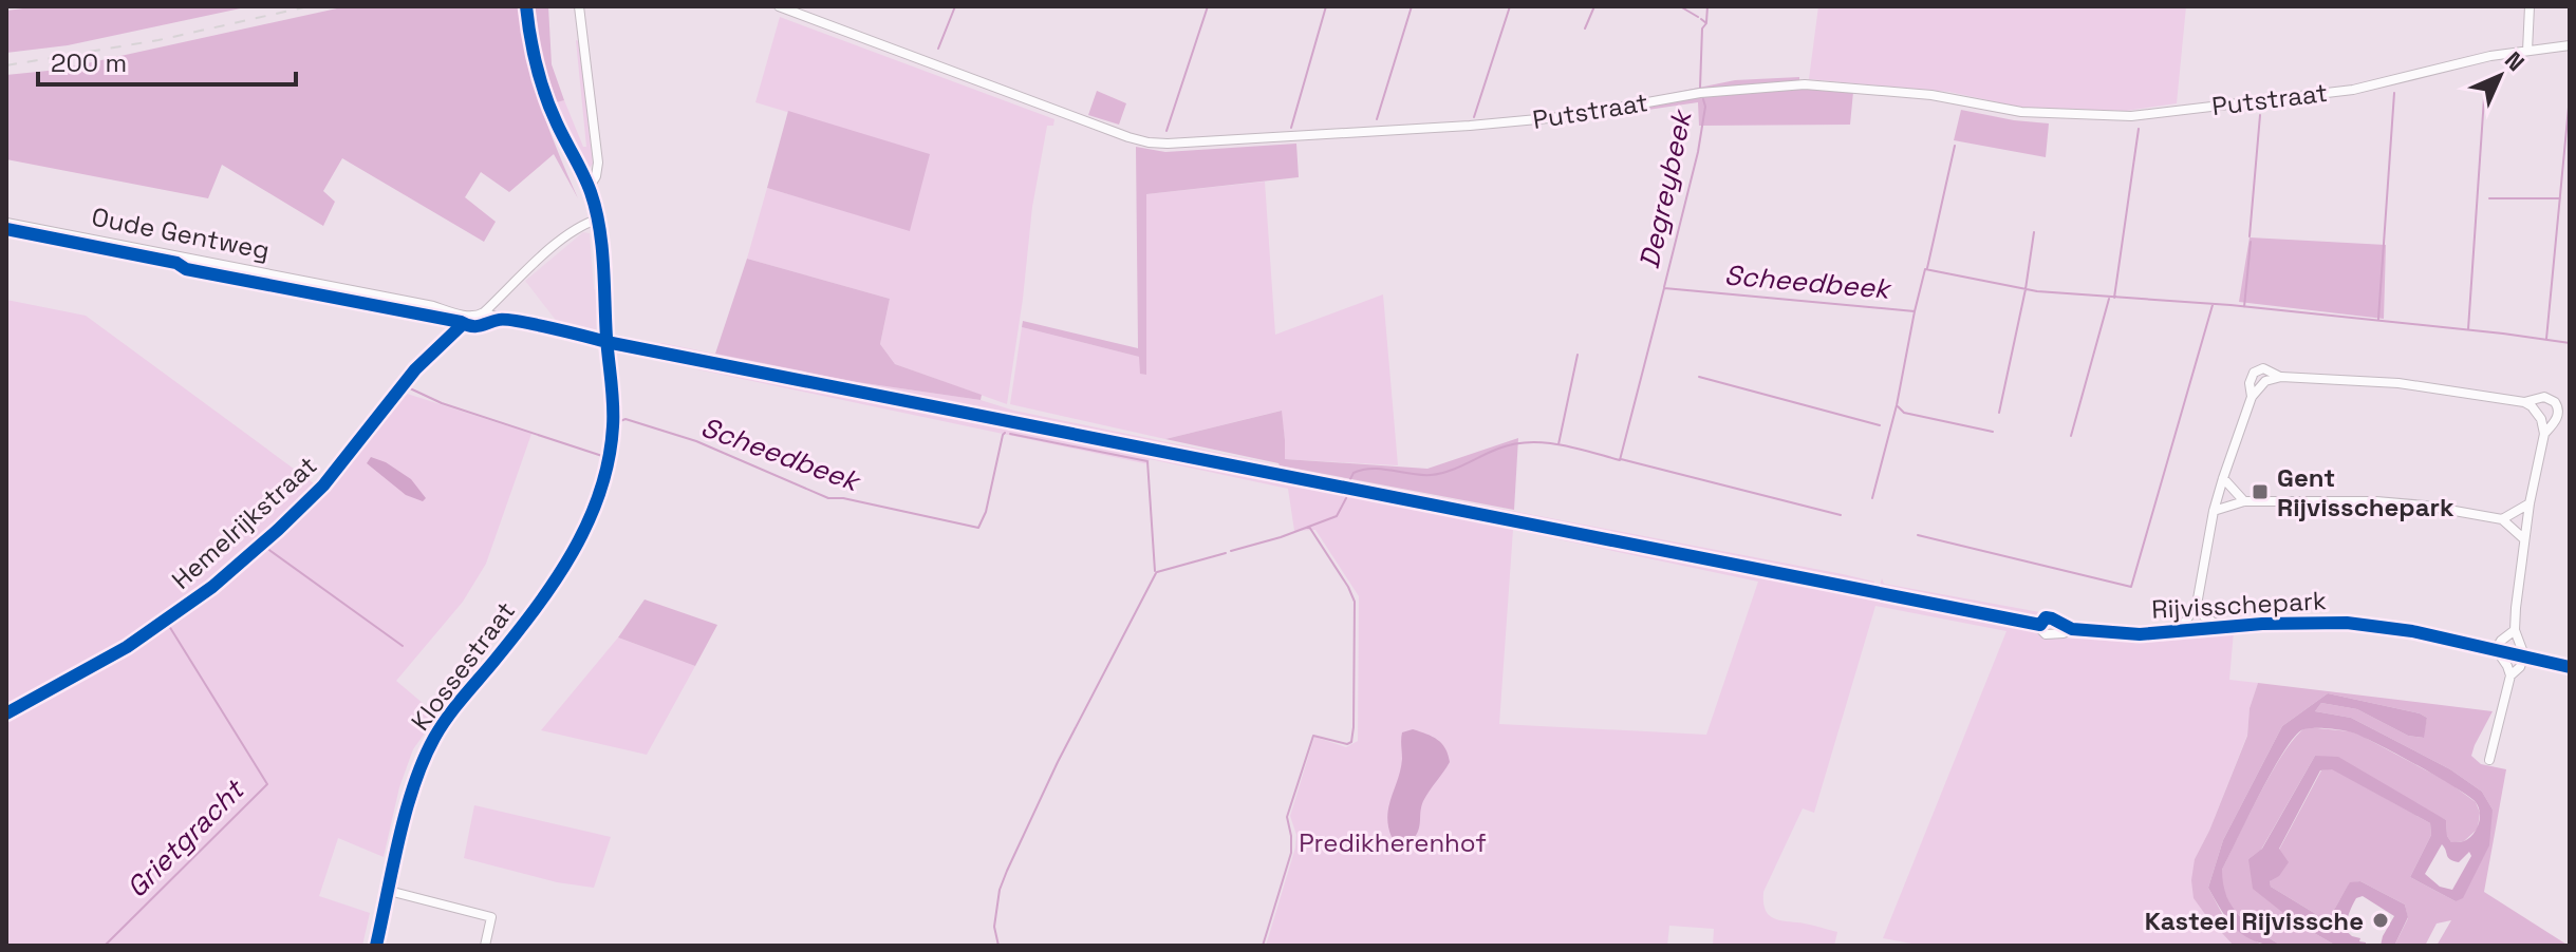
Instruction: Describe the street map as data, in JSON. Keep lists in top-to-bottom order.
{
  "streets": {
    "street": [
      "Putstraat",
      "Oude Gentweg",
      "Hemelrijkstraat",
      "Rijvisschepark",
      "Klossestraat"
    ]
  },
  "crossings": [
    ["Oude Gentweg", "Hemelrijkstraat"]
  ],
  "water": ["Degreybeek", "Scheedbeek", "Grietgracht"],
  "parks": ["Predikherenhof"],
  "places": {
    "transit": ["Gent Rijvisschepark"],
    "other": ["Kasteel Rijvissche"]
  },
  "scale_bar": "200 m",
  "north": "top right"
}
